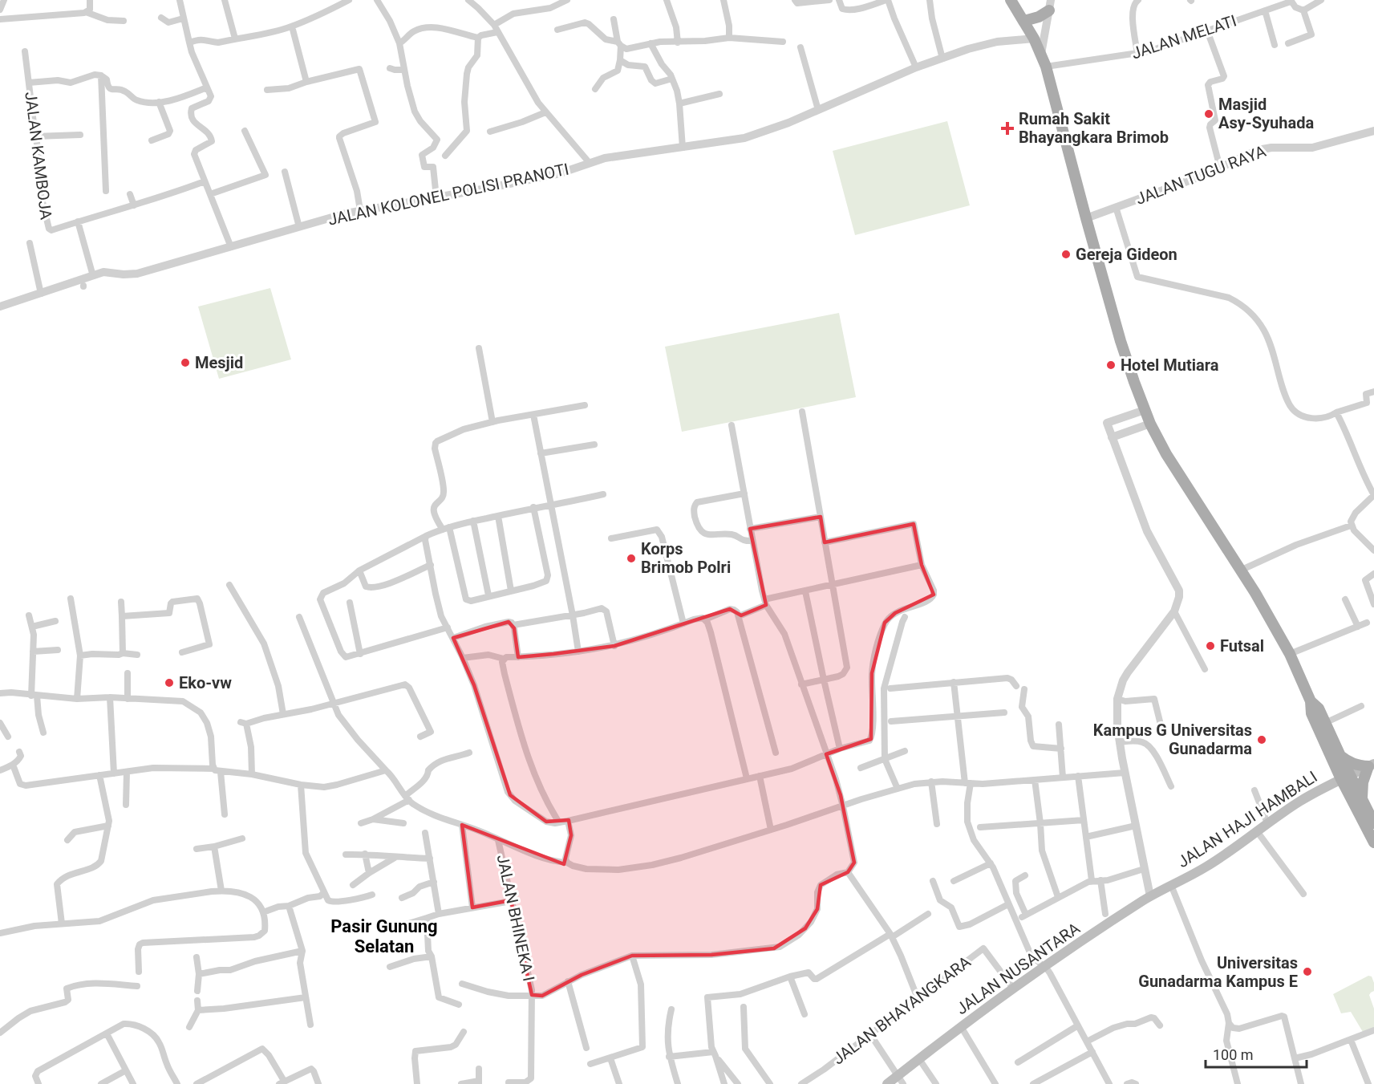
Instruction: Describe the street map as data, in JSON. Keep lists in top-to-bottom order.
{
  "streets": {
    "main road": ["JALAN HAJI HAMBALI", "JALAN NUSANTARA"],
    "street": [
      "JALAN MELATI",
      "JALAN KAMBOJA",
      "JALAN TUGU RAYA",
      "JALAN KOLONEL POLISI PRANOTI",
      "JALAN BHINEKA I",
      "JALAN BHAYANGKARA"
    ]
  },
  "crossings": [
    ["JALAN KAMBOJA", "JALAN KOLONEL POLISI PRANOTI"],
    ["JALAN HAJI HAMBALI", "JALAN NUSANTARA"],
    ["JALAN NUSANTARA", "JALAN BHAYANGKARA"]
  ],
  "districts": ["Pasir Gunung Selatan"],
  "places": {
    "other": [
      "Masjid Asy-Syuhada",
      "Gereja Gideon",
      "Mesjid",
      "Hotel Mutiara",
      "Korps Brimob Polri",
      "Futsal",
      "Eko-vw",
      "Kampus G Universitas Gunadarma",
      "Universitas Gunadarma Kampus E"
    ],
    "health": ["Rumah Sakit Bhayangkara Brimob"]
  },
  "scale_bar": "100 m"
}
